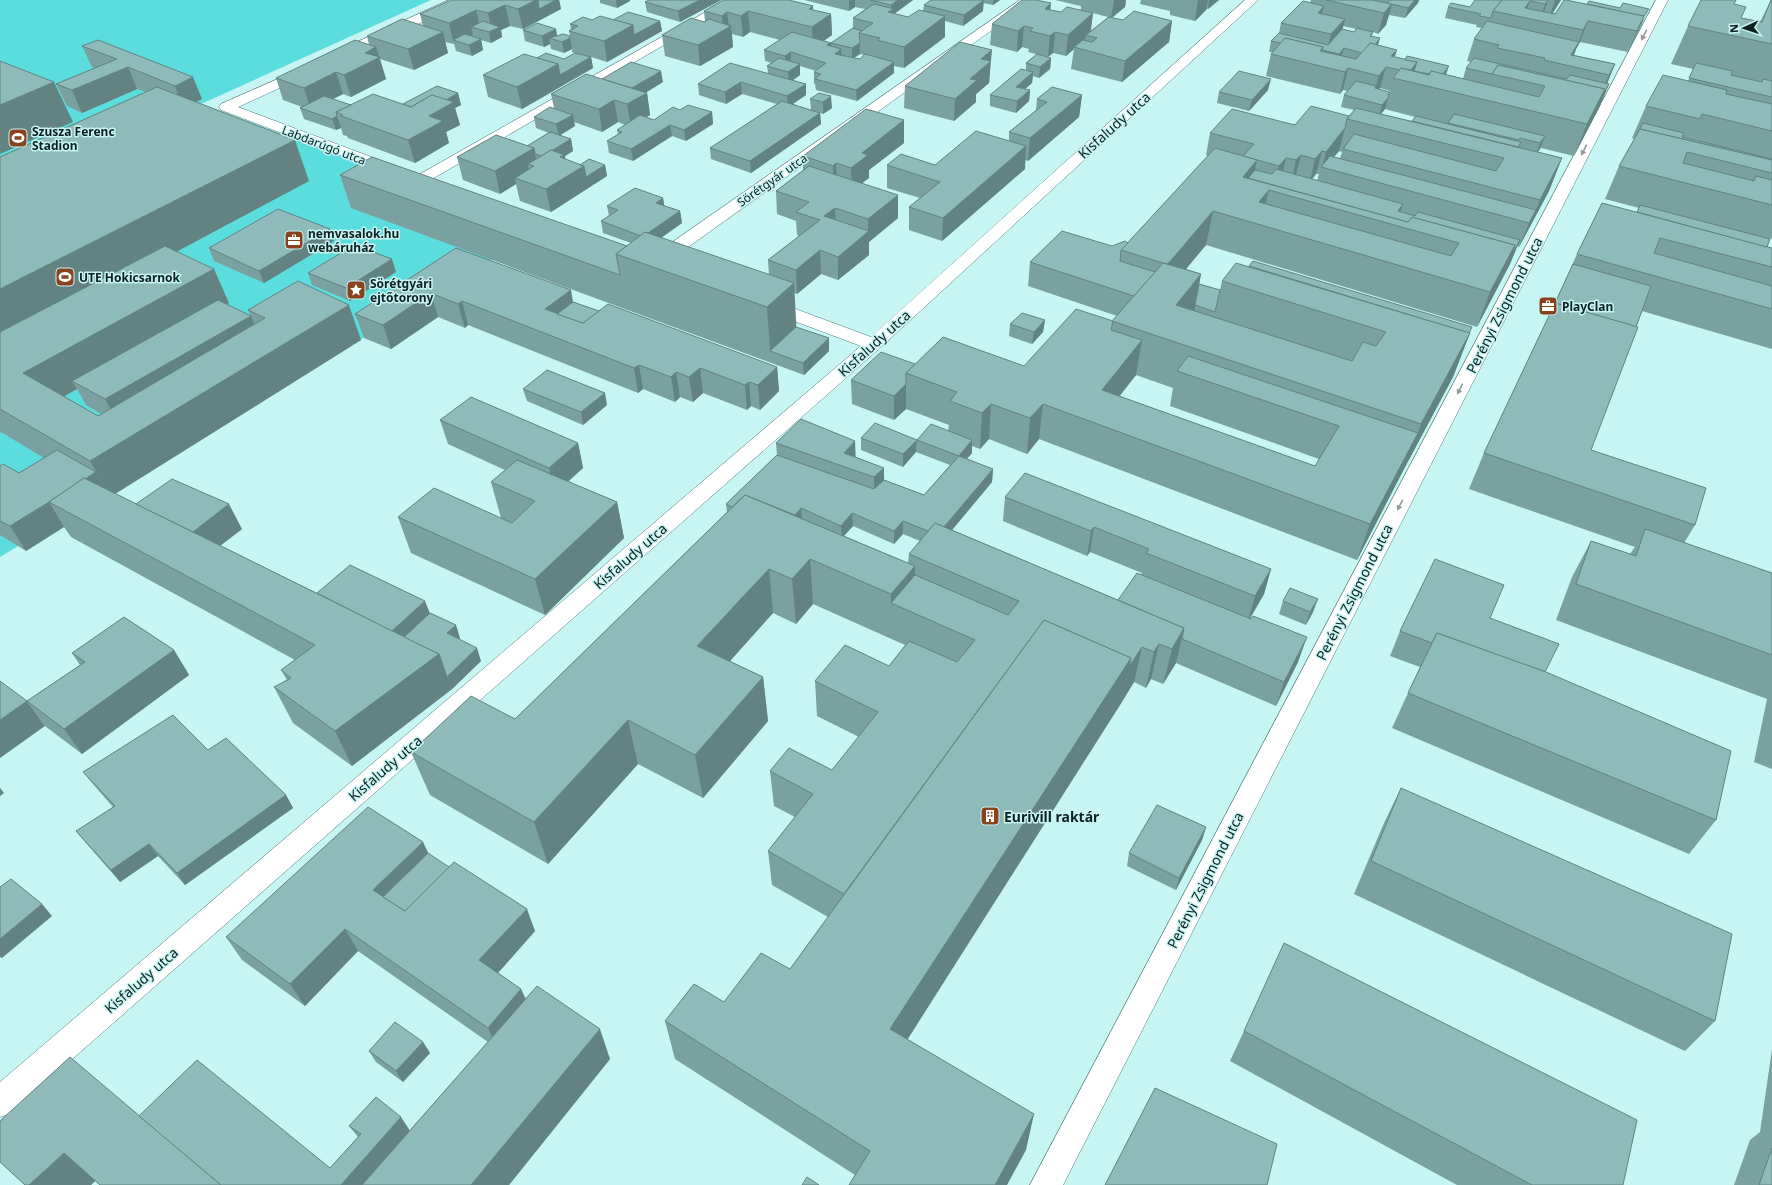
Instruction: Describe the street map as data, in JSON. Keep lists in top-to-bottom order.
{
  "streets": {
    "street": [
      "Kisfaludy utca",
      "Labdarúgó utca",
      "Sörétgyár utca",
      "Perényi Zsigmond utca"
    ]
  },
  "one_way": ["Perényi Zsigmond utca"],
  "places": {
    "sports": ["Szusza Ferenc Stadion", "UTE Hokicsarnok"],
    "office": ["nemvasalok.hu webáruház", "PlayClan"],
    "place": ["Sörétgyári ejtőtorony"],
    "building": ["Eurivill raktár"]
  },
  "north": "left"
}
